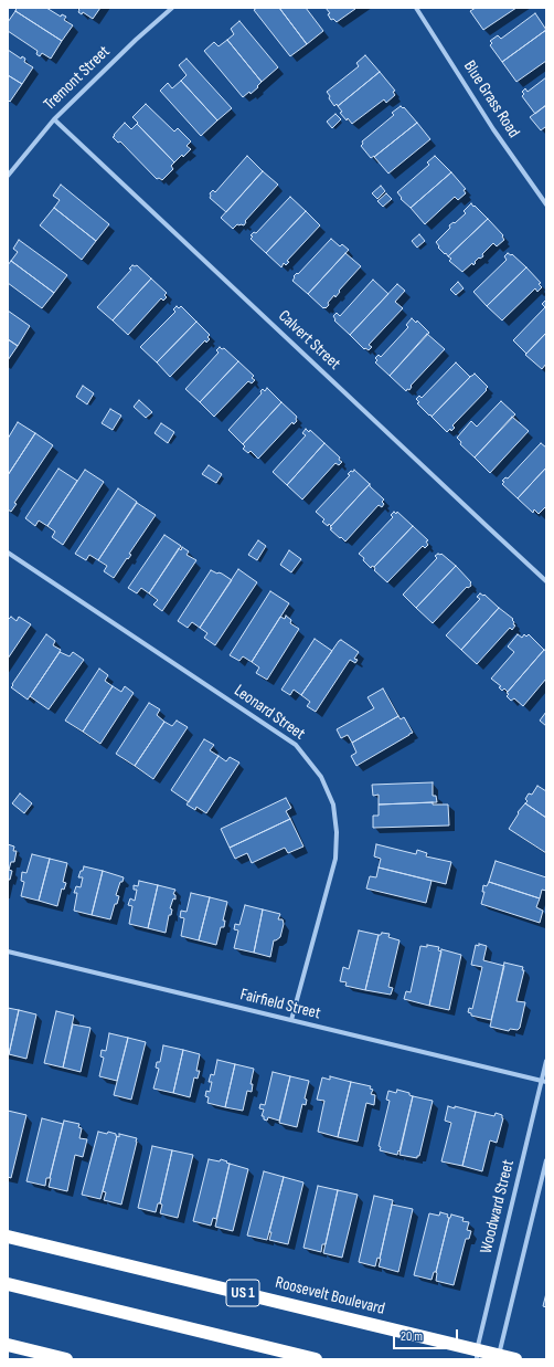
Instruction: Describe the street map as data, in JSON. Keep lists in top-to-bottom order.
{
  "streets": {
    "highway": ["US 1", "Roosevelt Boulevard"],
    "street": [
      "Tremont Street",
      "Blue Grass Road",
      "Calvert Street",
      "Leonard Street",
      "Fairfield Street",
      "Woodward Street"
    ]
  },
  "crossings": [
    ["Tremont Street", "Calvert Street"],
    ["Leonard Street", "Fairfield Street"],
    ["Fairfield Street", "Woodward Street"],
    ["Woodward Street", "Roosevelt Boulevard"]
  ],
  "scale_bar": "20 m"
}
